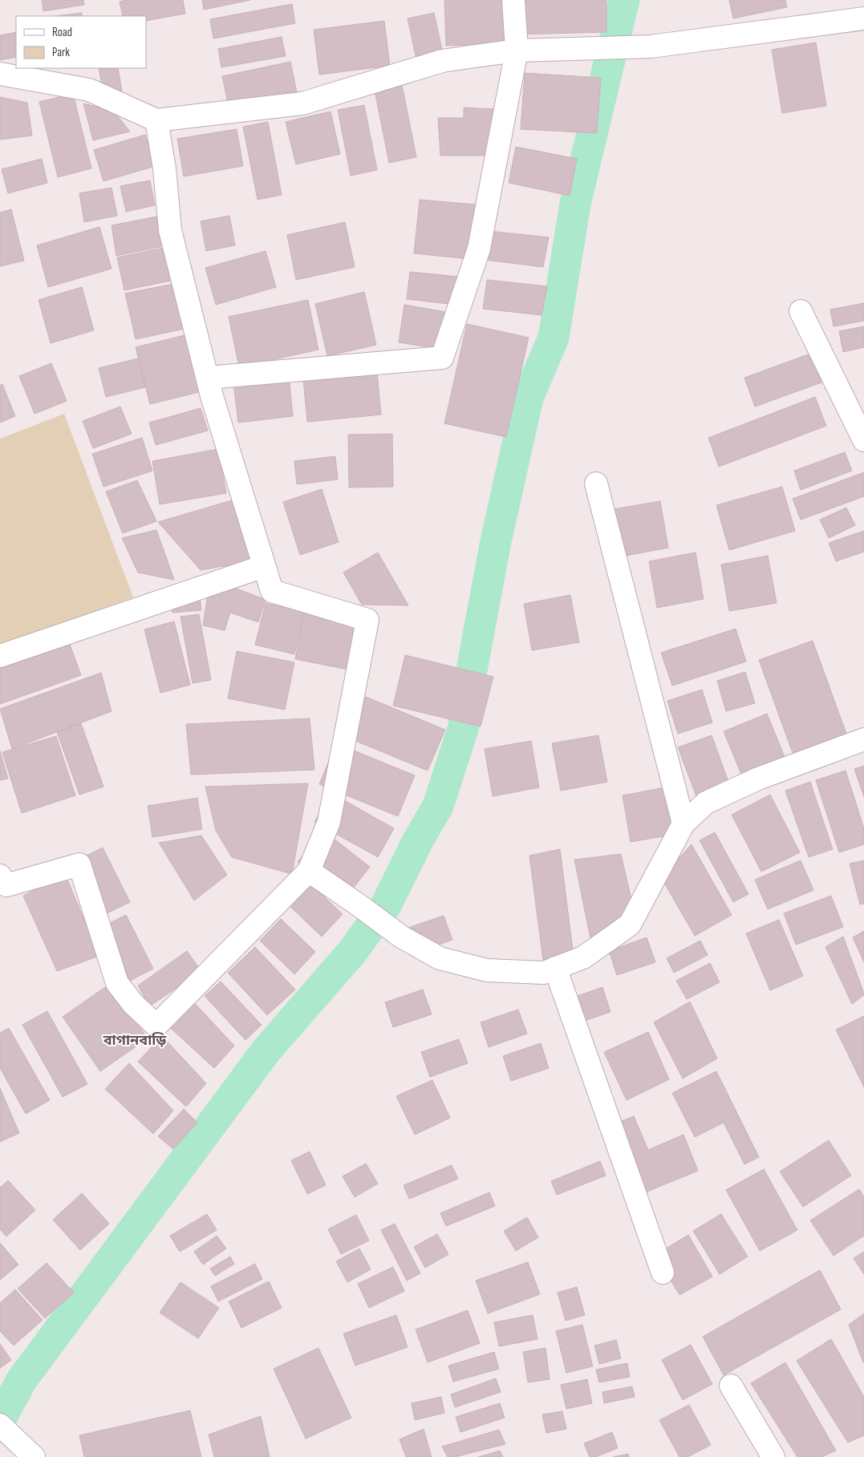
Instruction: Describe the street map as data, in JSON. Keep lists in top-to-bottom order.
{
  "districts": ["বাগানবাড়ি"],
  "legend": ["Road", "Park"]
}
